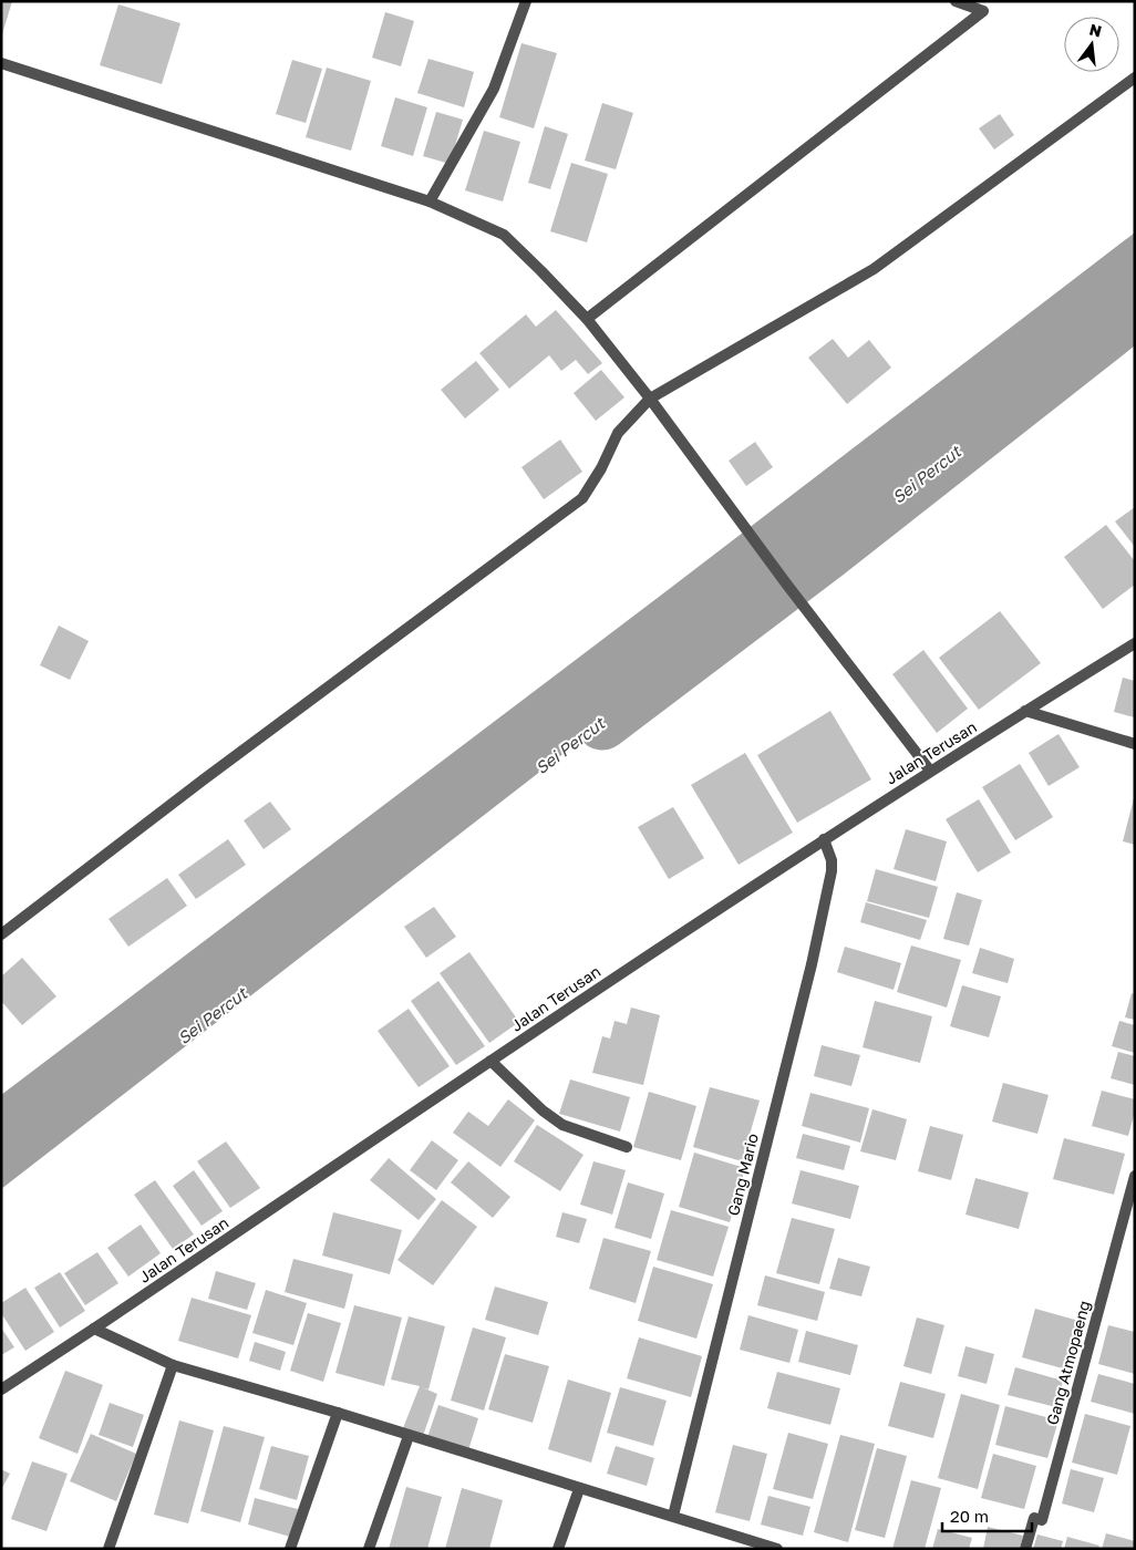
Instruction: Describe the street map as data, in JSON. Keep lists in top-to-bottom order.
{
  "streets": {
    "street": ["Jalan Terusan", "Gang Mario", "Gang Atmopaeng"]
  },
  "crossings": [
    ["Jalan Terusan", "Gang Mario"]
  ],
  "water": ["Sei Percut"],
  "scale_bar": "20 m",
  "north": "top"
}
